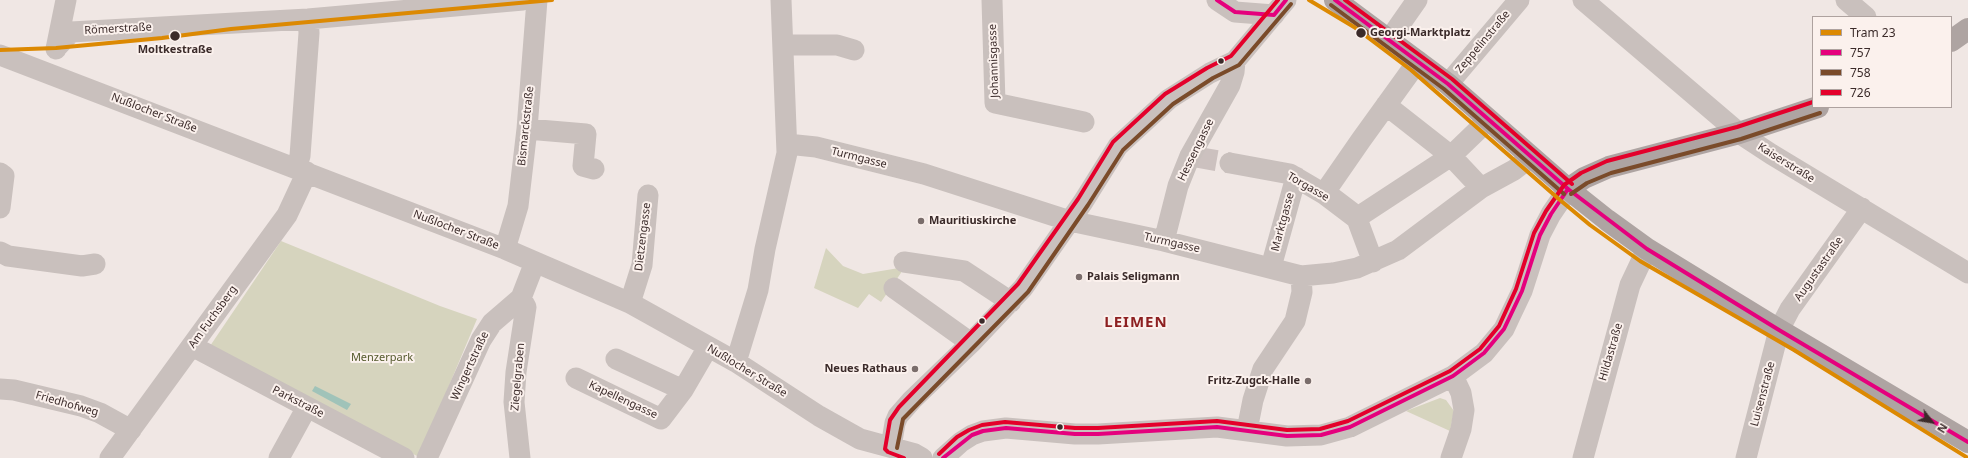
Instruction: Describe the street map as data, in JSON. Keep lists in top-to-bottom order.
{
  "streets": {
    "street": [
      "Römerstraße",
      "Zeppelinstraße",
      "Johannisgasse",
      "Nußlocher Straße",
      "Bismarckstraße",
      "Hessengasse",
      "Turmgasse",
      "Kaiserstraße",
      "Torgasse",
      "Marktgasse",
      "Dietzengasse",
      "Augustastraße",
      "Am Fuchsberg",
      "Hildastraße",
      "Wingertstraße",
      "Ziegelgraben",
      "Luisenstraße",
      "Kapellengasse",
      "Parkstraße",
      "Friedhofweg"
    ]
  },
  "crossings": [
    ["Nußlocher Straße", "Bismarckstraße"],
    ["Nußlocher Straße", "Dietzengasse"],
    ["Nußlocher Straße", "Am Fuchsberg"],
    ["Nußlocher Straße", "Wingertstraße"],
    ["Nußlocher Straße", "Kapellengasse"],
    ["Hessengasse", "Turmgasse"],
    ["Turmgasse", "Torgasse"],
    ["Turmgasse", "Marktgasse"],
    ["Kaiserstraße", "Augustastraße"],
    ["Torgasse", "Marktgasse"],
    ["Augustastraße", "Luisenstraße"],
    ["Am Fuchsberg", "Parkstraße"],
    ["Am Fuchsberg", "Friedhofweg"],
    ["Wingertstraße", "Ziegelgraben"]
  ],
  "districts": ["LEIMEN"],
  "parks": ["Menzerpark"],
  "places": [
    "Georgi-Marktplatz",
    "Moltkestraße",
    "Mauritiuskirche",
    "Palais Seligmann",
    "Neues Rathaus",
    "Fritz-Zugck-Halle"
  ],
  "lines": [
    "tram line 23",
    "transit line 757",
    "transit line 726",
    "transit line 758"
  ],
  "legend": [
    "Tram 23",
    "757",
    "758",
    "726"
  ],
  "north": "bottom right"
}
